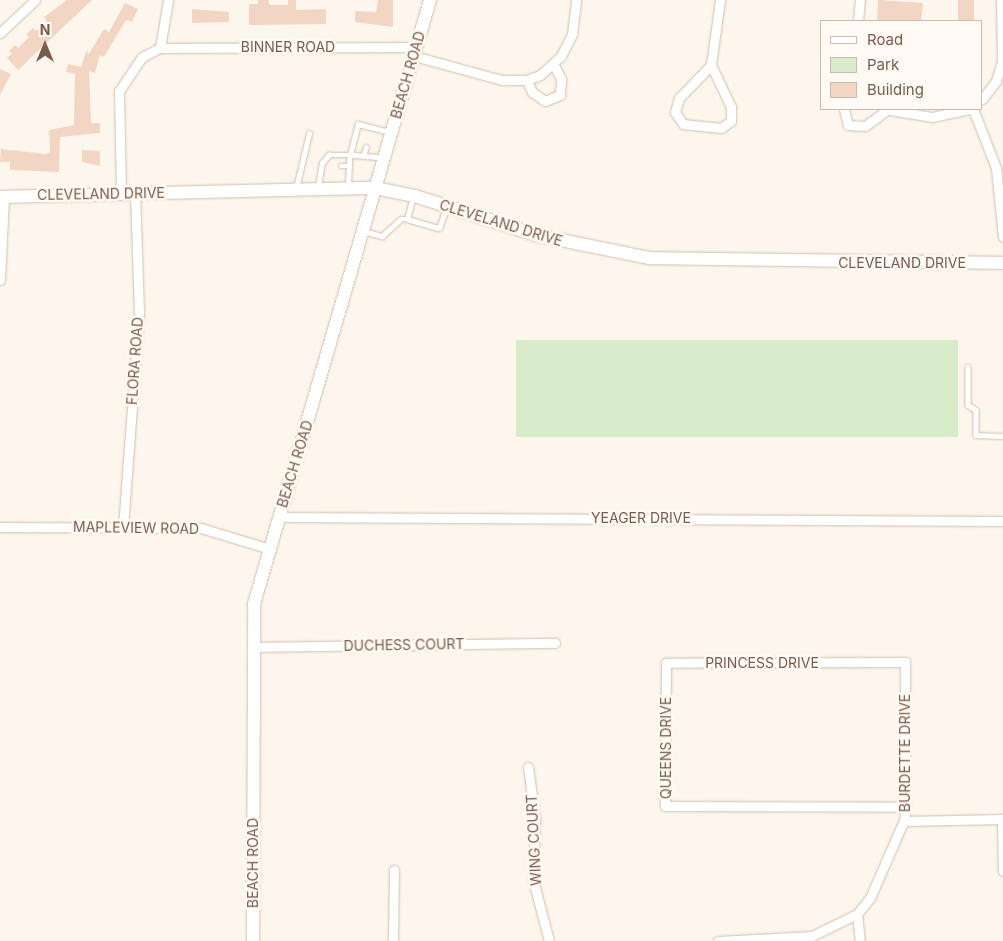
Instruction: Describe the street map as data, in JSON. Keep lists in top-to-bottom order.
{
  "streets": {
    "street": [
      "BINNER ROAD",
      "BEACH ROAD",
      "CLEVELAND DRIVE",
      "FLORA ROAD",
      "YEAGER DRIVE",
      "MAPLEVIEW ROAD",
      "DUCHESS COURT",
      "PRINCESS DRIVE",
      "QUEENS DRIVE",
      "BURDETTE DRIVE",
      "WING COURT"
    ]
  },
  "crossings": [
    ["BINNER ROAD", "BEACH ROAD"],
    ["BEACH ROAD", "CLEVELAND DRIVE"],
    ["BEACH ROAD", "YEAGER DRIVE"],
    ["BEACH ROAD", "MAPLEVIEW ROAD"],
    ["BEACH ROAD", "DUCHESS COURT"],
    ["CLEVELAND DRIVE", "FLORA ROAD"],
    ["FLORA ROAD", "MAPLEVIEW ROAD"],
    ["PRINCESS DRIVE", "QUEENS DRIVE"],
    ["PRINCESS DRIVE", "BURDETTE DRIVE"],
    ["QUEENS DRIVE", "BURDETTE DRIVE"]
  ],
  "legend": ["Road", "Park", "Building"],
  "north": "top"
}
